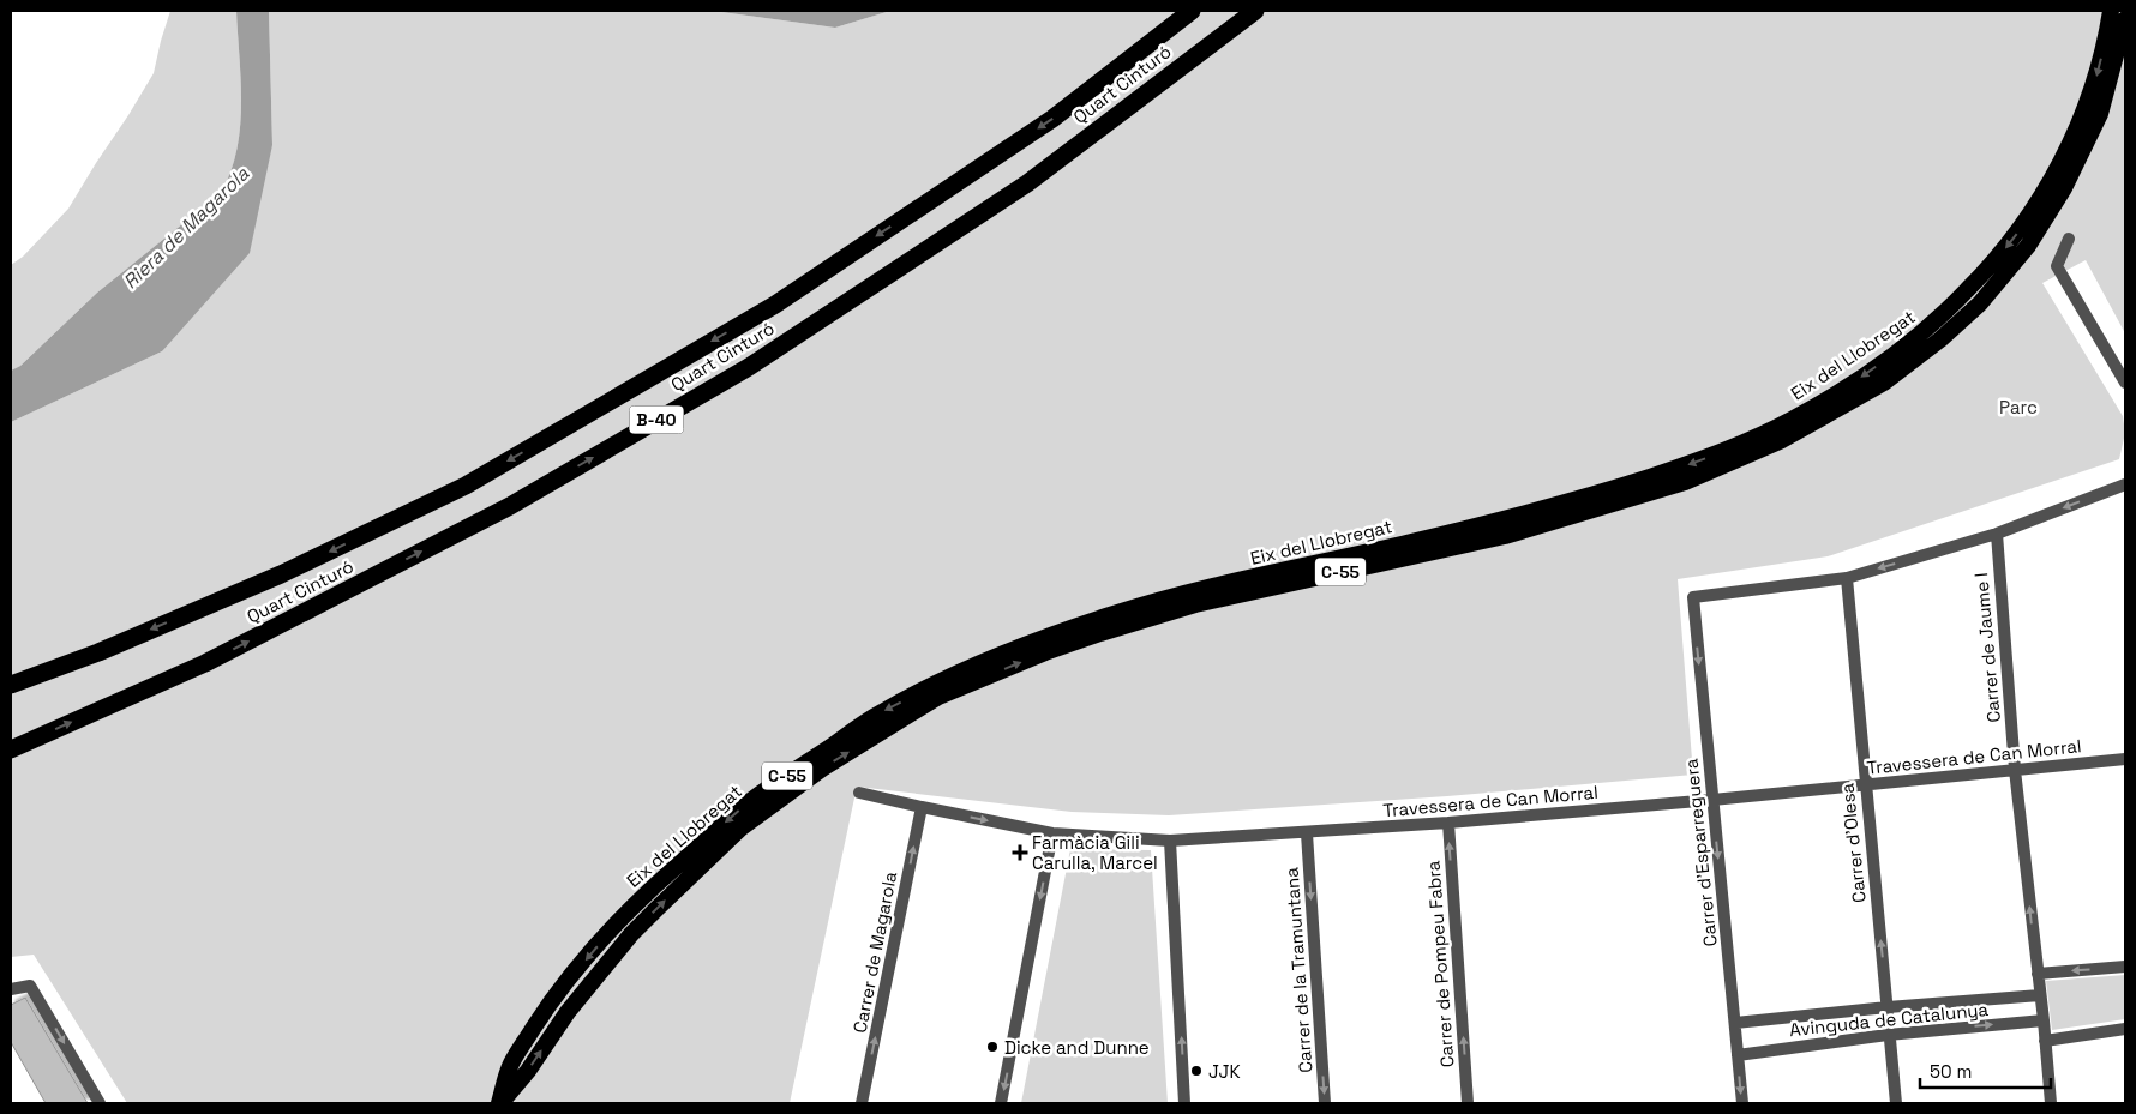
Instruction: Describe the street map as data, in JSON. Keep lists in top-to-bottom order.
{
  "streets": {
    "highway": [
      "Quart Cinturó",
      "Eix del Llobregat",
      "B-40",
      "C-55"
    ],
    "street": [
      "Carrer de Jaume I",
      "Travessera de Can Morral",
      "Carrer d'Olesa",
      "Carrer d'Esparreguera",
      "Carrer de Magarola",
      "Carrer de Pompeu Fabra",
      "Carrer de la Tramuntana",
      "Avinguda de Catalunya"
    ]
  },
  "crossings": [
    ["Carrer de Jaume I", "Travessera de Can Morral"],
    ["Carrer de Jaume I", "Avinguda de Catalunya"],
    ["Travessera de Can Morral", "Carrer d'Olesa"],
    ["Travessera de Can Morral", "Carrer d'Esparreguera"],
    ["Travessera de Can Morral", "Carrer de Magarola"],
    ["Travessera de Can Morral", "Carrer de Pompeu Fabra"],
    ["Travessera de Can Morral", "Carrer de la Tramuntana"],
    ["Carrer d'Olesa", "Carrer d'Esparreguera"],
    ["Carrer d'Olesa", "Avinguda de Catalunya"],
    ["Carrer d'Esparreguera", "Avinguda de Catalunya"]
  ],
  "one_way": [
    "Carrer de Jaume I",
    "Carrer d'Olesa",
    "Carrer de Magarola",
    "Carrer de Pompeu Fabra",
    "Carrer de la Tramuntana"
  ],
  "water": ["Riera de Magarola"],
  "parks": ["Parc"],
  "places": {
    "health": ["Farmàcia Gili Carulla, Marcel"],
    "other": ["Dicke and Dunne", "JJK"]
  },
  "scale_bar": "50 m"
}
